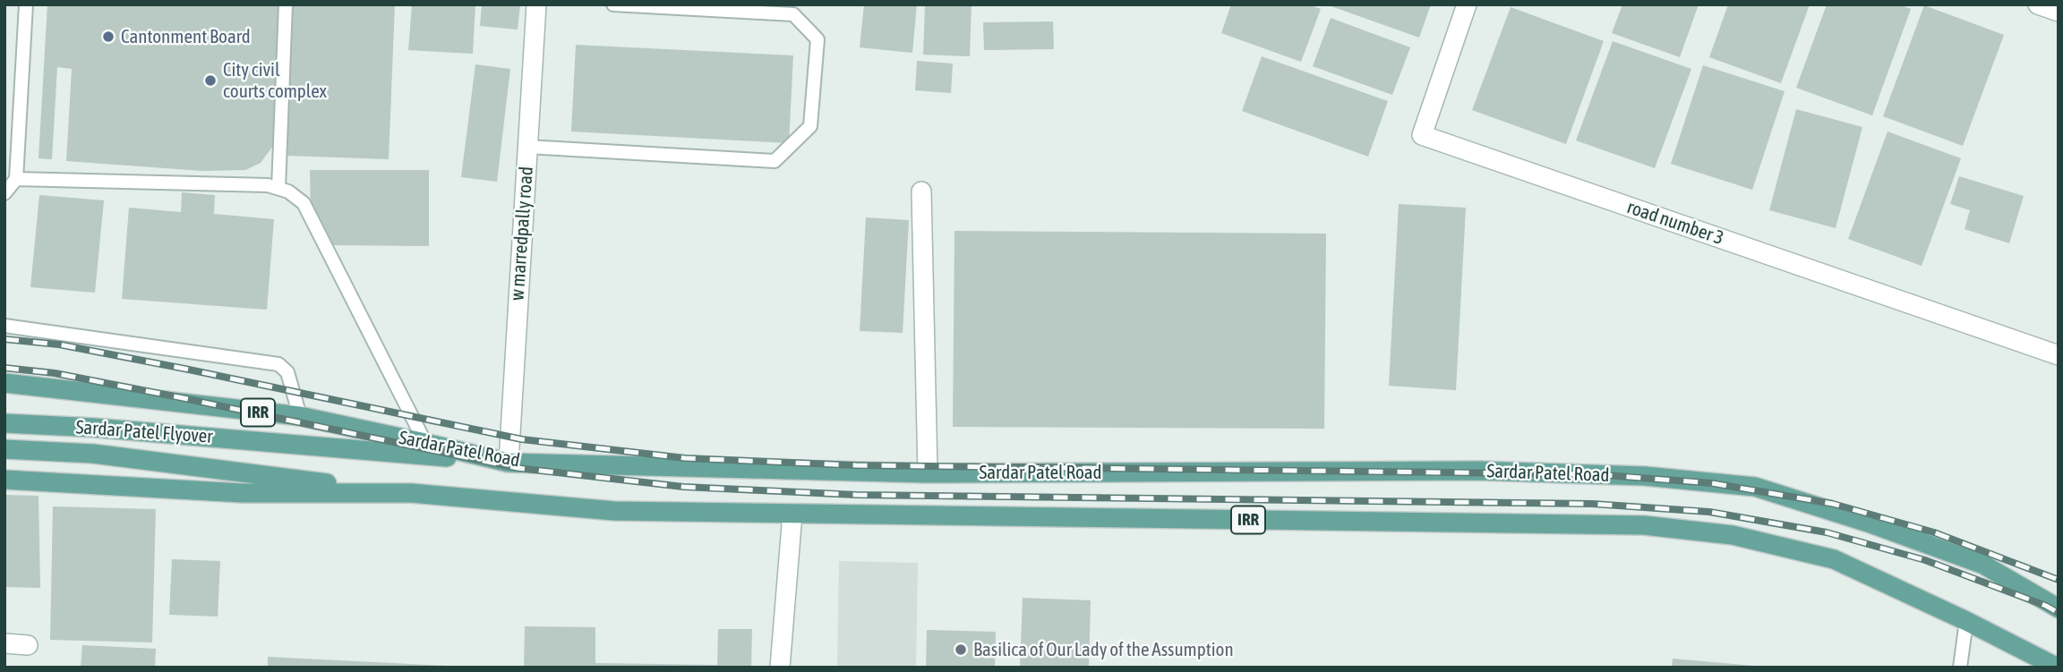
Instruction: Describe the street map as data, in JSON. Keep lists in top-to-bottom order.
{
  "streets": {
    "main road": ["IRR", "Sardar Patel Flyover", "Sardar Patel Road"],
    "street": ["road number 3", "w marredpally road"]
  },
  "crossings": [
    ["w marredpally road", "Sardar Patel Flyover"],
    ["w marredpally road", "Sardar Patel Road"],
    ["IRR", "Sardar Patel Flyover"],
    ["Sardar Patel Flyover", "Sardar Patel Road"]
  ],
  "places": ["Cantonment Board", "City civil courts complex", "Basilica of Our Lady of the Assumption"]
}
